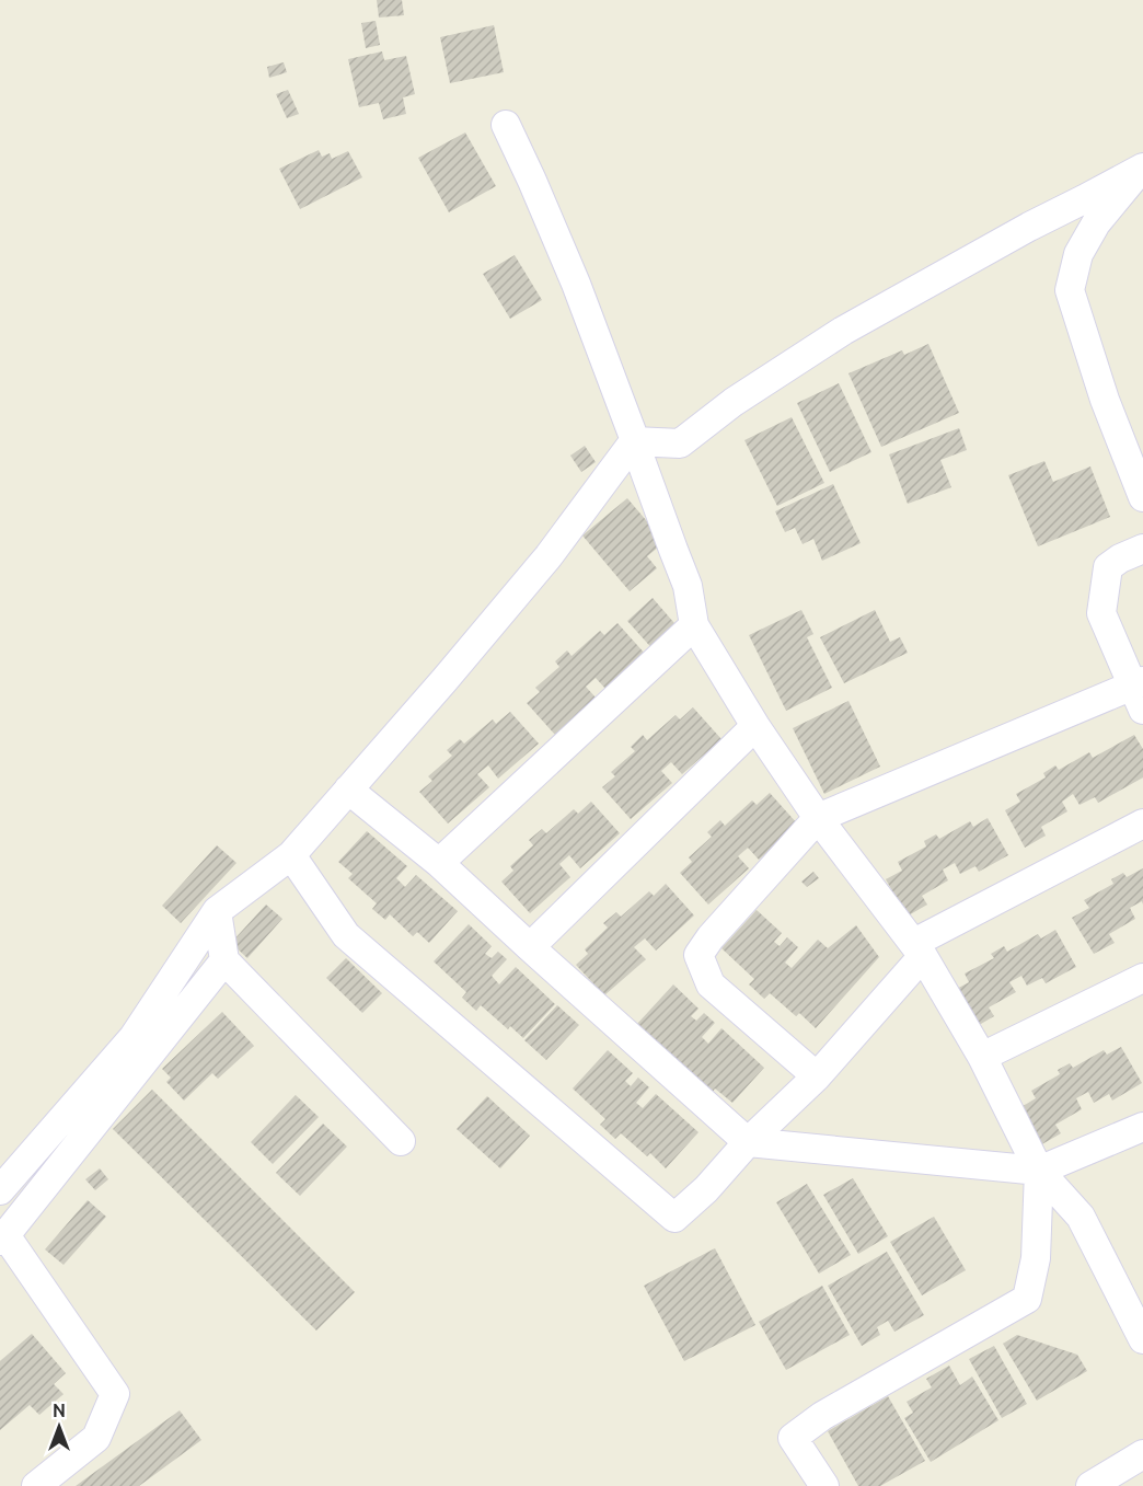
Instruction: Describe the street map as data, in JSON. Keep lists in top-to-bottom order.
{
  "north": "top"
}
